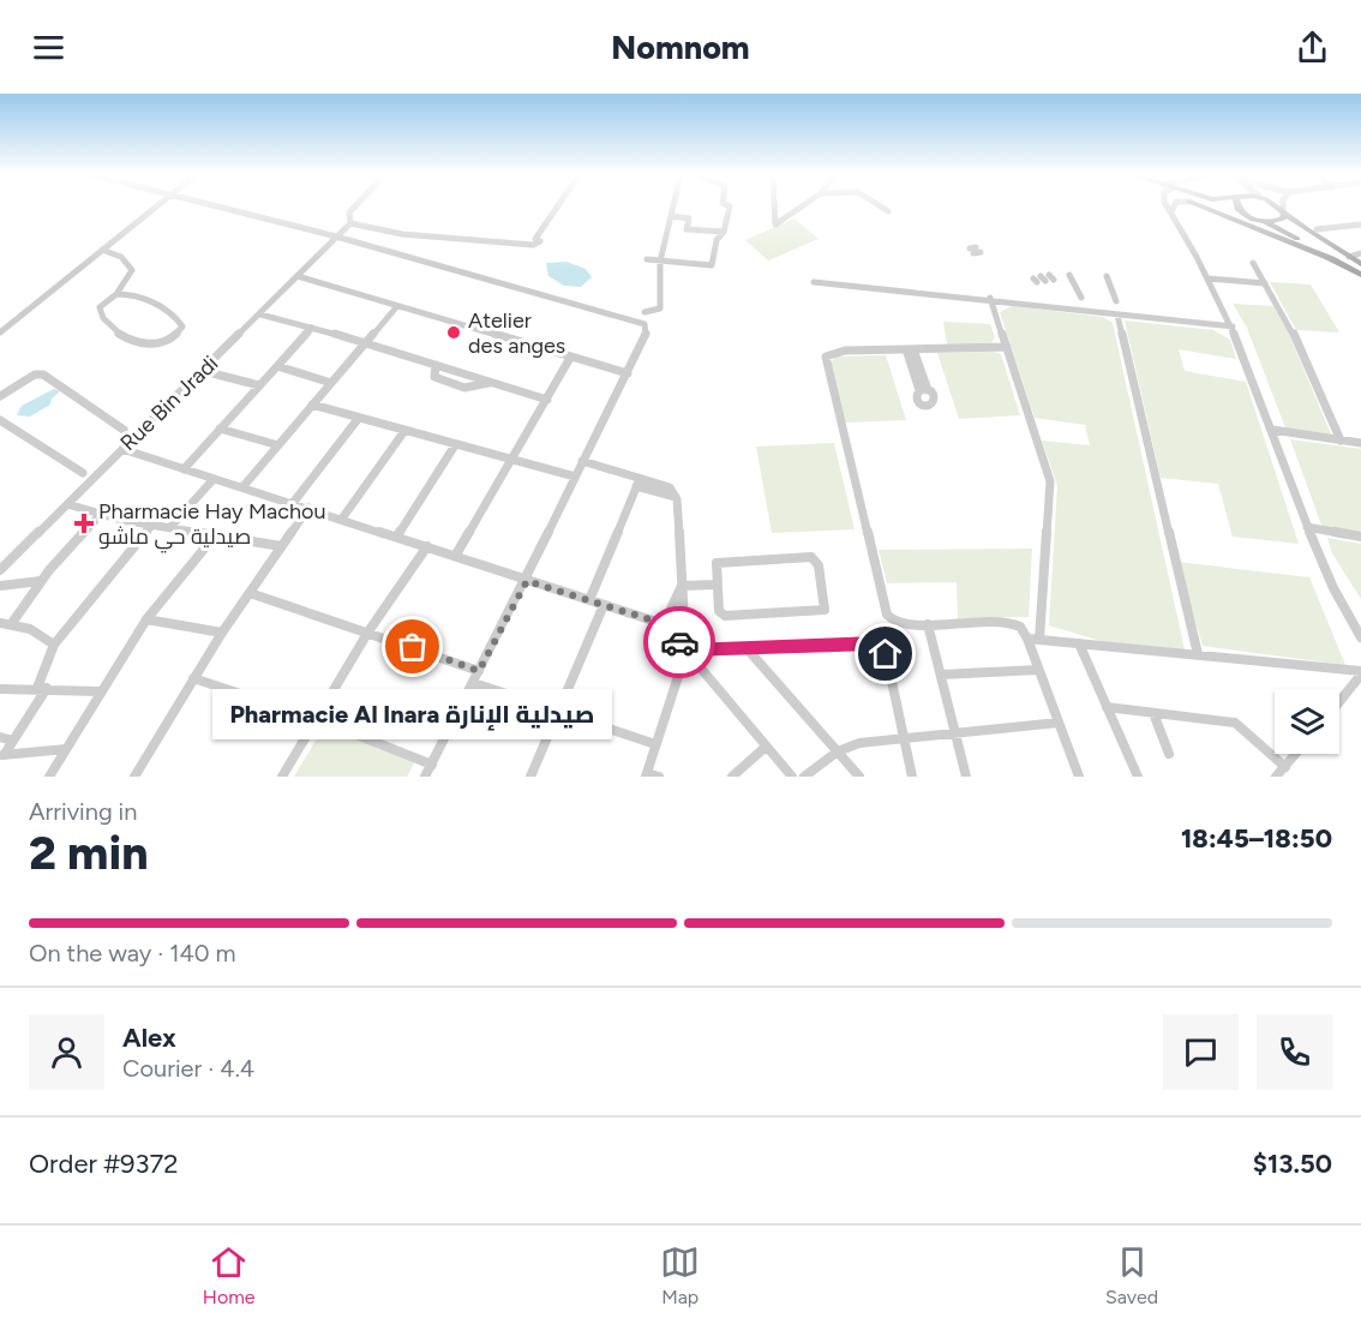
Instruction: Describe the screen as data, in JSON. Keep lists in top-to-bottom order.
{
  "streets": {
    "street": ["Rue Bin Jradi"]
  },
  "places": {
    "other": ["Atelier des anges", "Pharmacie Al Inara صيدلية الإنارة"],
    "health": ["Pharmacie Hay Machou صيدلية حي ماشو"]
  },
  "page": {
    "header": "Nomnom",
    "bubble": "Pharmacie Al Inara صيدلية الإنارة",
    "heading": ["2 min", "Arriving in", "18:45–18:50"],
    "panel": [
      "Alex",
      "Courier · 4.4",
      "Order #9372",
      "$13.50"
    ],
    "bar": "On the way · 140 m",
    "tabs": ["Home", "Map", "Saved"]
  }
}
